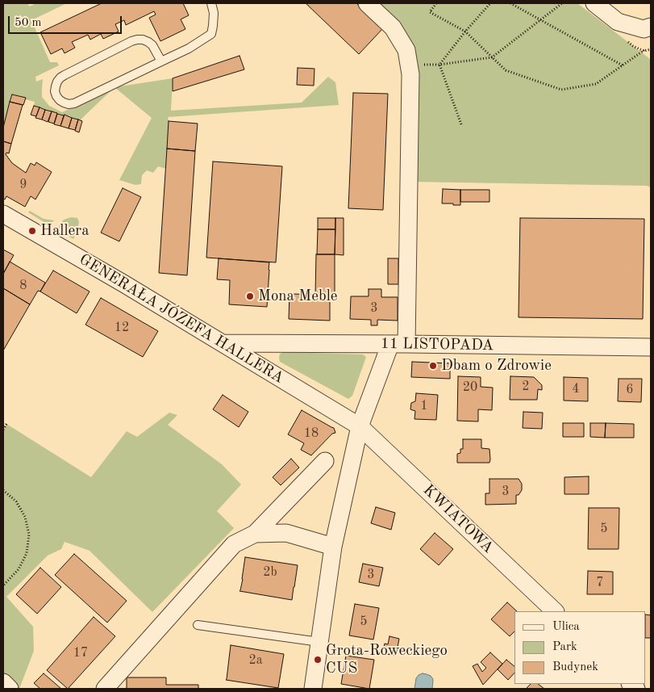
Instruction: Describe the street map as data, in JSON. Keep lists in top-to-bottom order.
{
  "streets": {
    "street": ["GENERAŁA JÓZEFA HALLERA", "11 LISTOPADA", "KWIATOWA"]
  },
  "crossings": [
    ["GENERAŁA JÓZEFA HALLERA", "11 LISTOPADA"],
    ["GENERAŁA JÓZEFA HALLERA", "KWIATOWA"]
  ],
  "places": [
    "Hallera",
    "Mona Meble",
    "Dbam o Zdrowie",
    "Grota-Roweckiego CUS"
  ],
  "house_numbers": [
    "9",
    "8",
    "3",
    "12",
    "2",
    "20",
    "4",
    "6",
    "1",
    "18",
    "3",
    "5",
    "2b",
    "3",
    "7",
    "5",
    "17",
    "2a"
  ],
  "legend": ["Ulica", "Park", "Budynek"],
  "scale_bar": "50 m"
}
